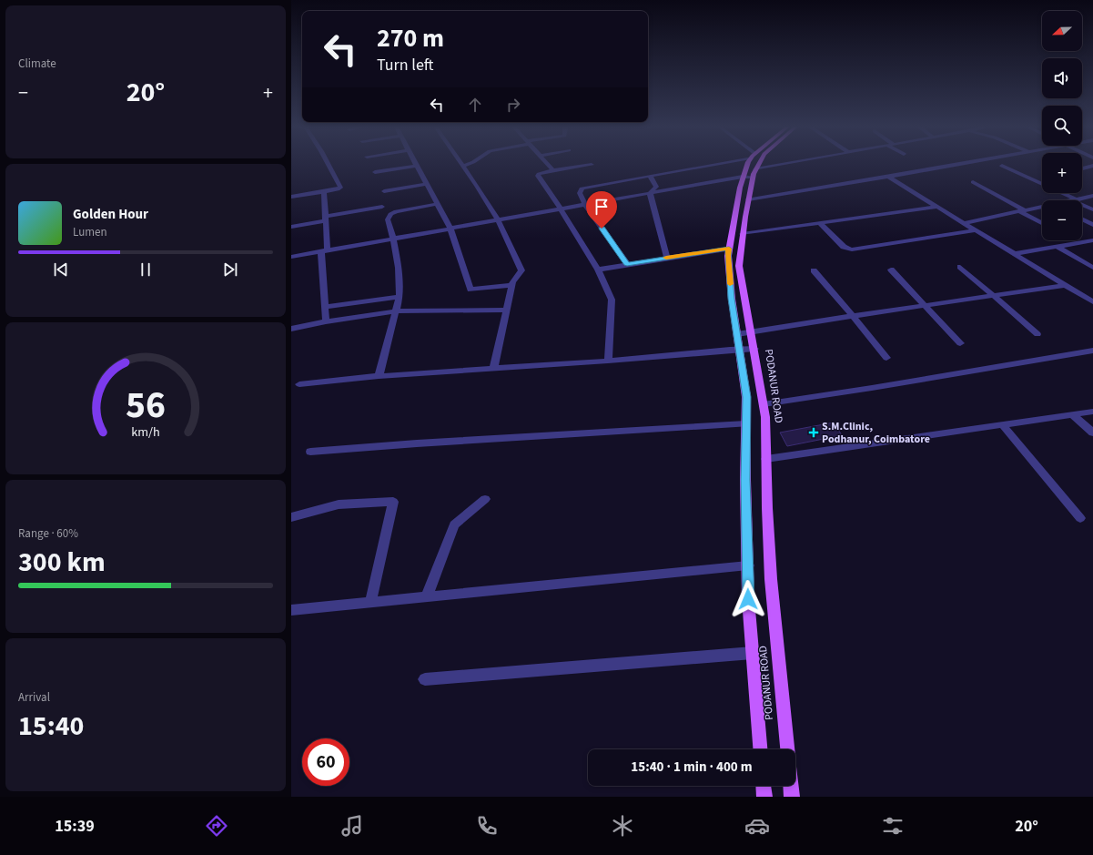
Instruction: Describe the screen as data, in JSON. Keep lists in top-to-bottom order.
{
  "streets": {
    "main road": ["PODANUR ROAD"]
  },
  "places": {
    "health": ["S.M.Clinic, Podhanur, Coimbatore"]
  },
  "north": "left",
  "page": {
    "tile": [
      "Climate",
      ["Range · 60%", "300 km"],
      ["Arrival", "15:40"]
    ],
    "map_buttons": ["+", "−"],
    "turn": ["270 m", "Turn left"],
    "heat": ["−", "20°", "+"],
    "song": ["Golden Hour", "Lumen"],
    "limit": "60",
    "trip": "15:40 · 1 min · 400 m",
    "tabs": ["15:39", "20°"],
    "gauge": ["56", "km/h"]
  }
}
